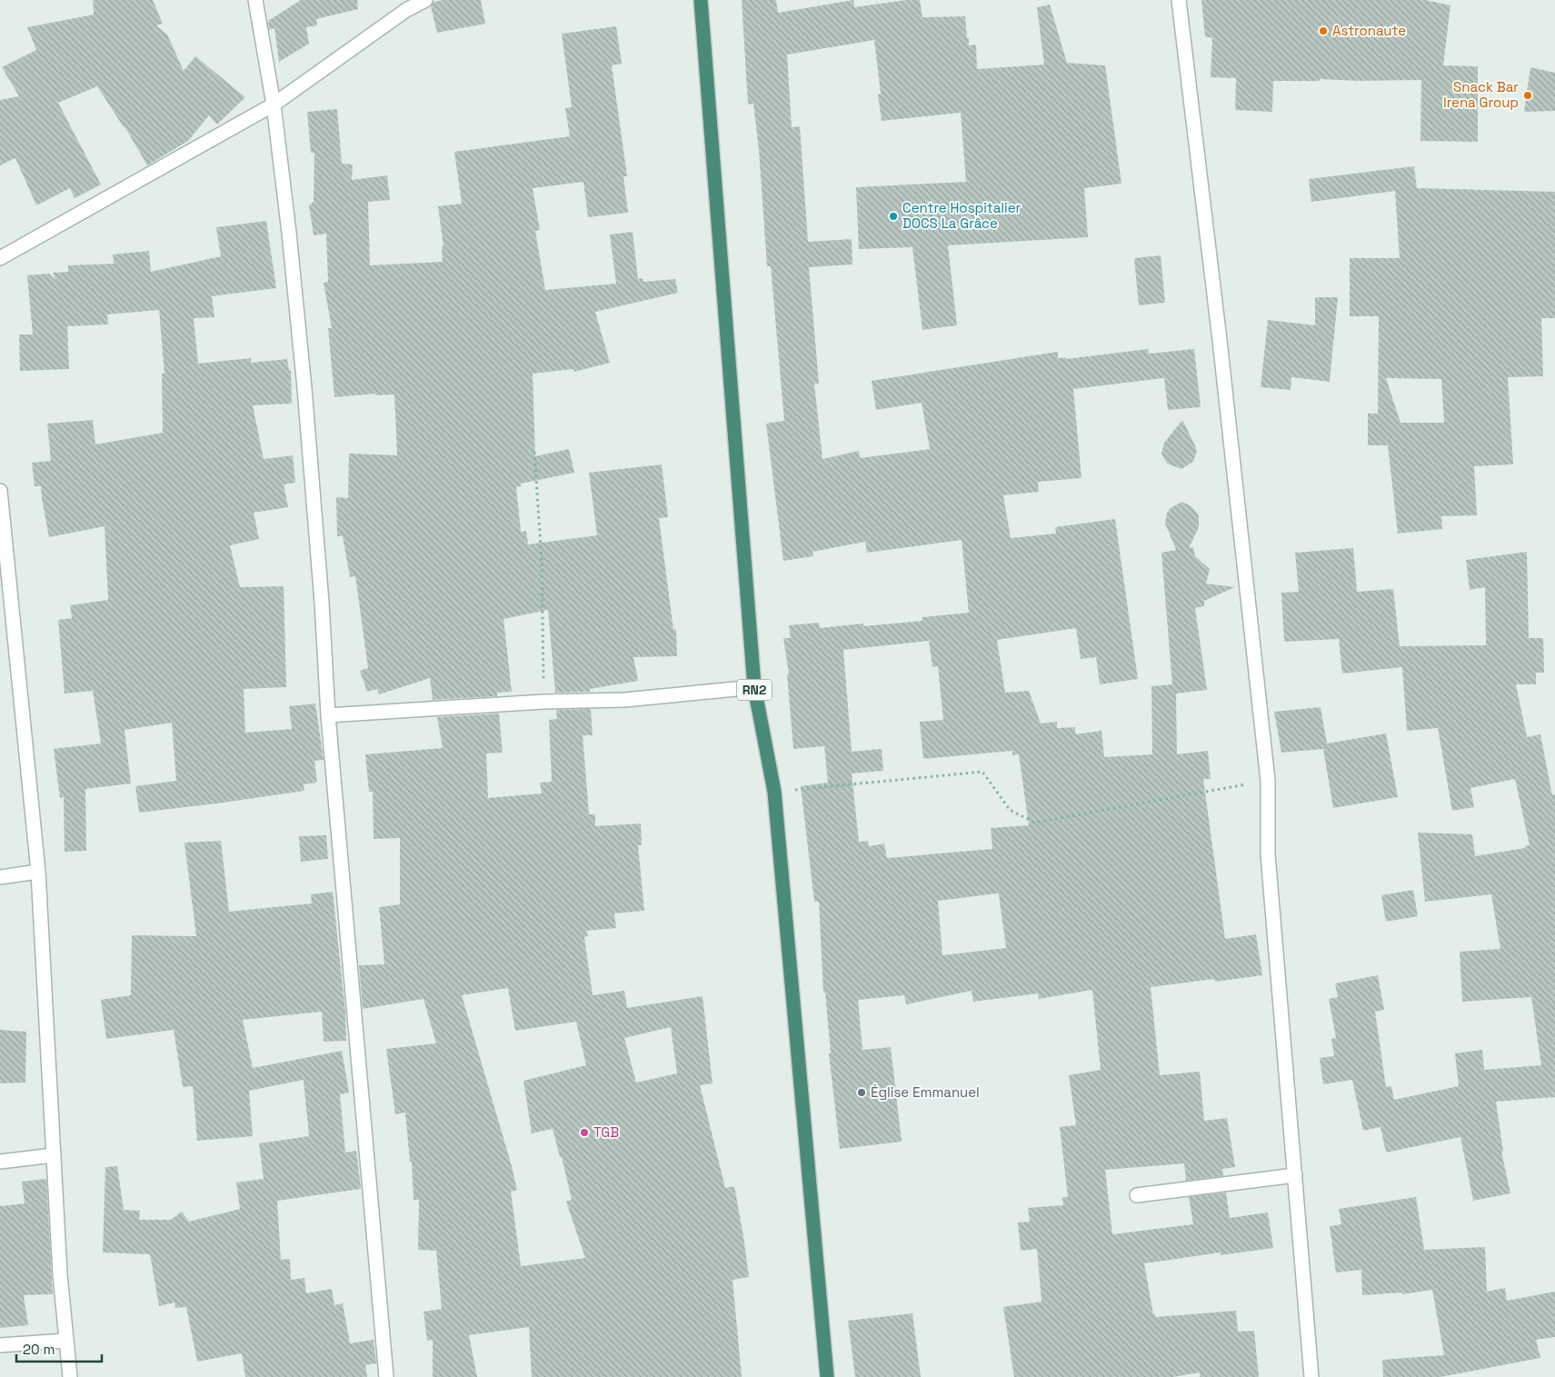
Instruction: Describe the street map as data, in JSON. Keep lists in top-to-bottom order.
{
  "streets": {
    "highway": ["RN2"]
  },
  "places": [
    "Astronaute",
    "Snack Bar Irena Group",
    "Centre Hospitalier DOCS La Grâce",
    "Église Emmanuel",
    "TGB"
  ],
  "scale_bar": "20 m"
}
